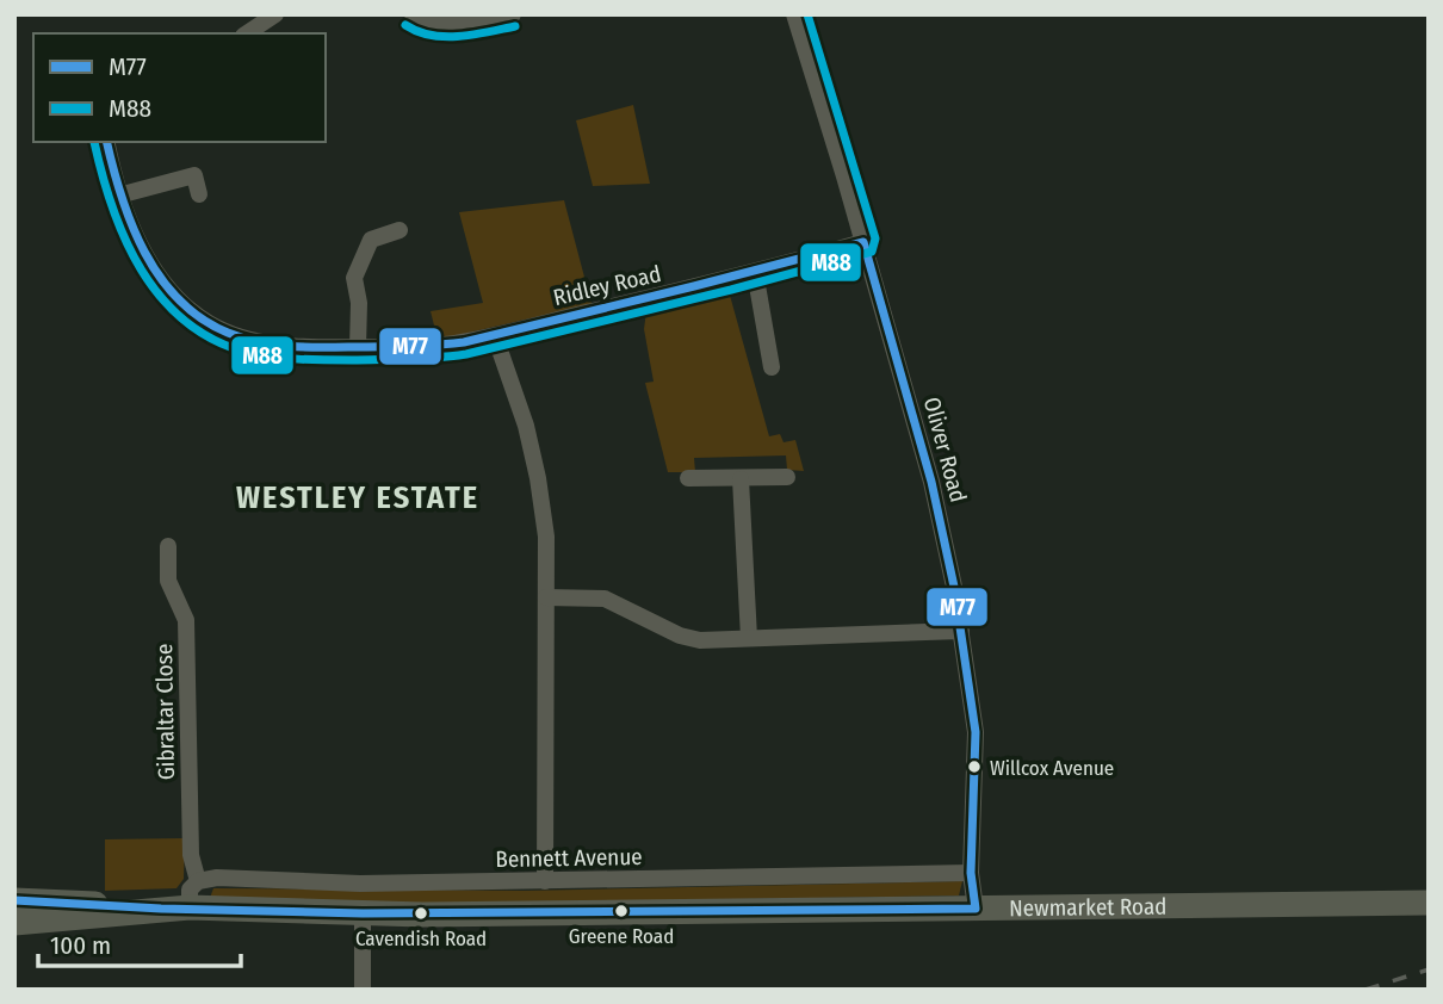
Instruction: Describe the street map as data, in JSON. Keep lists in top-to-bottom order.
{
  "streets": {
    "main road": ["Newmarket Road"],
    "street": [
      "Ridley Road",
      "Oliver Road",
      "Gibraltar Close",
      "Bennett Avenue"
    ]
  },
  "crossings": [
    ["Ridley Road", "Oliver Road"],
    ["Oliver Road", "Bennett Avenue"],
    ["Oliver Road", "Newmarket Road"],
    ["Gibraltar Close", "Bennett Avenue"]
  ],
  "districts": ["WESTLEY ESTATE"],
  "places": ["Willcox Avenue", "Greene Road", "Cavendish Road"],
  "lines": ["transit line M88", "transit line M77"],
  "legend": ["M77", "M88"],
  "scale_bar": "100 m"
}
